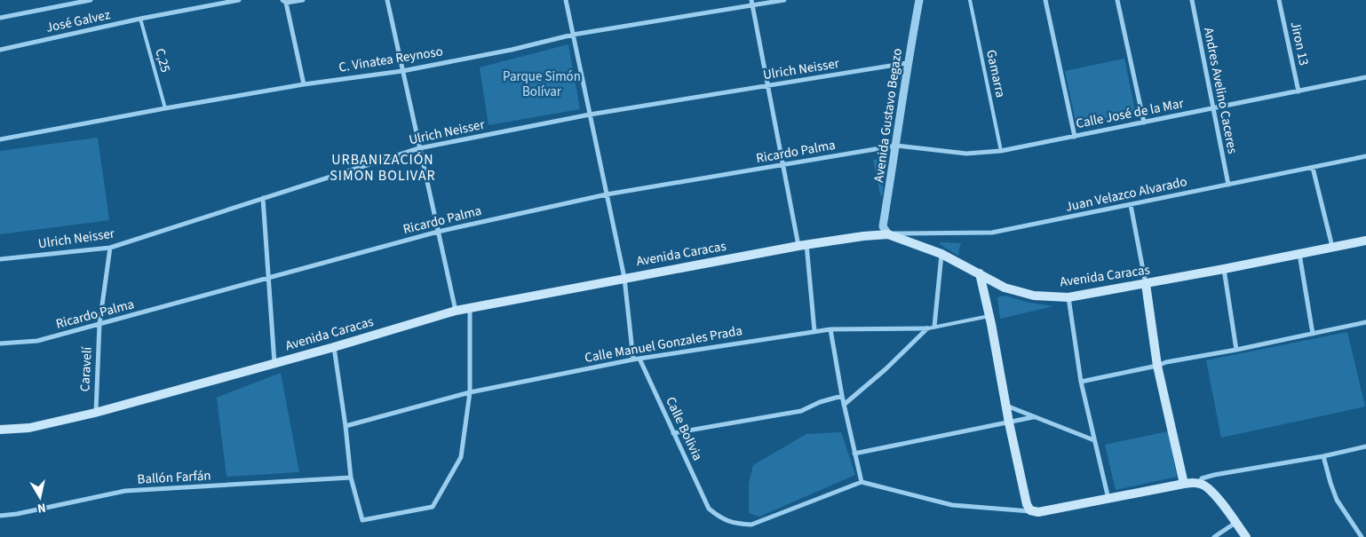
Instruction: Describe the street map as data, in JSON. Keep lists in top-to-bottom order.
{
  "streets": {
    "main road": ["Avenida Caracas"],
    "street": [
      "José Galvez",
      "Jiron 13",
      "C. Vinatea Reynoso",
      "Ulrich Neisser",
      "Andres Avelino Caceres",
      "Calle José de la Mar",
      "Avenida Gustavo Begazo",
      "Ricardo Palma",
      "Juan Velazco Alvarado",
      "Calle Manuel Gonzales Prada",
      "Caravelí",
      "Calle Bolivia",
      "Ballón Farfán"
    ],
    "lane": ["C,25", "Gamarra"]
  },
  "crossings": [
    ["José Galvez", "C,25"],
    ["Jiron 13", "Calle José de la Mar"],
    ["C. Vinatea Reynoso", "C,25"],
    ["Ulrich Neisser", "Avenida Gustavo Begazo"],
    ["Ulrich Neisser", "Caravelí"],
    ["Gamarra", "Calle José de la Mar"],
    ["Andres Avelino Caceres", "Calle José de la Mar"],
    ["Andres Avelino Caceres", "Juan Velazco Alvarado"],
    ["Calle José de la Mar", "Avenida Gustavo Begazo"],
    ["Calle José de la Mar", "Ricardo Palma"],
    ["Avenida Gustavo Begazo", "Ricardo Palma"],
    ["Avenida Gustavo Begazo", "Juan Velazco Alvarado"],
    ["Avenida Gustavo Begazo", "Avenida Caracas"],
    ["Ricardo Palma", "Caravelí"],
    ["Juan Velazco Alvarado", "Avenida Caracas"],
    ["Avenida Caracas", "Caravelí"],
    ["Calle Manuel Gonzales Prada", "Calle Bolivia"]
  ],
  "districts": ["URBANIZACIÓN SIMON BOLIVAR"],
  "parks": ["Parque Simón Bolívar"],
  "north": "bottom"
}
